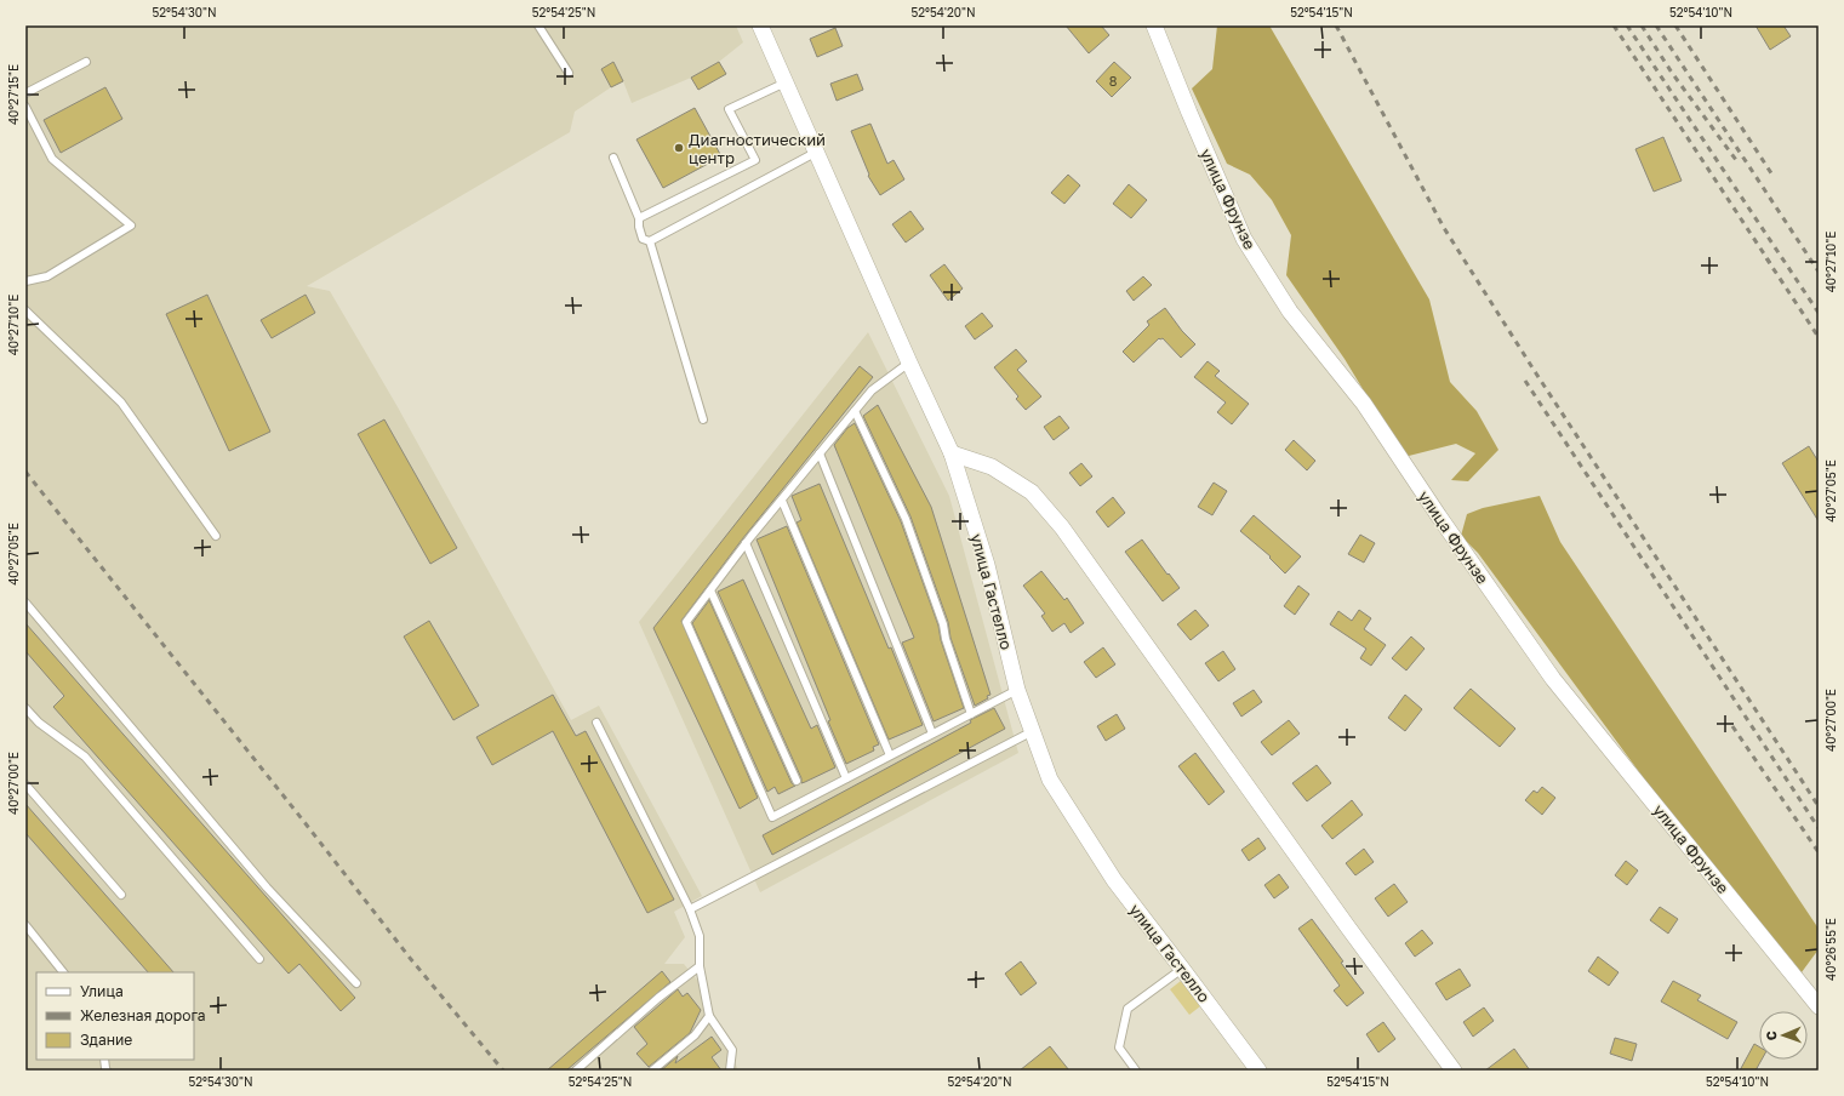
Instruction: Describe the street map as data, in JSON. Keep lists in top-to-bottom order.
{
  "streets": {
    "street": ["улица Фрунзе", "улица Гастелло"]
  },
  "places": ["Диагностический центр"],
  "house_numbers": ["8"],
  "legend": ["Улица", "Железная дорога", "Здание"],
  "north": "left",
  "coordinates": [
    "52°54'30\"N",
    "52°54'25\"N",
    "52°54'20\"N",
    "52°54'15\"N",
    "52°54'10\"N",
    "40°27'15\"E",
    "40°27'10\"E",
    "40°27'05\"E",
    "40°27'00\"E",
    "40°26'55\"E"
  ]
}
